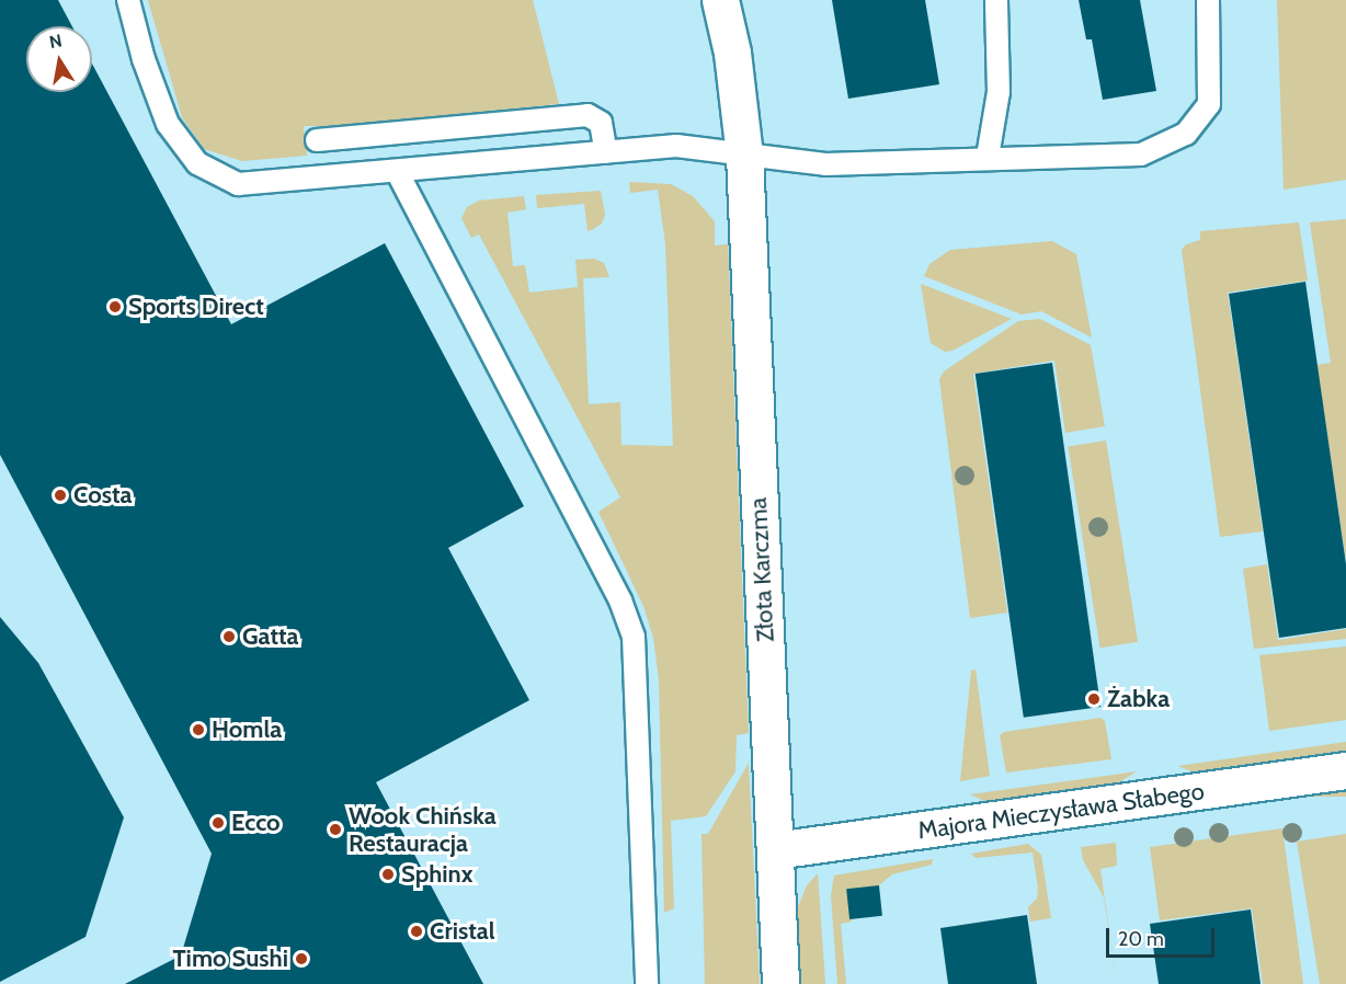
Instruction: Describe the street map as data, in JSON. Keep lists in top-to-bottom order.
{
  "streets": {
    "street": ["Złota Karczma", "Majora Mieczysława Słabego"]
  },
  "crossings": [
    ["Złota Karczma", "Majora Mieczysława Słabego"]
  ],
  "places": [
    "Sports Direct",
    "Costa",
    "Gatta",
    "Żabka",
    "Homla",
    "Ecco",
    "Wook Chińska Restauracja",
    "Sphinx",
    "Cristal",
    "Timo Sushi"
  ],
  "scale_bar": "20 m",
  "north": "top"
}
